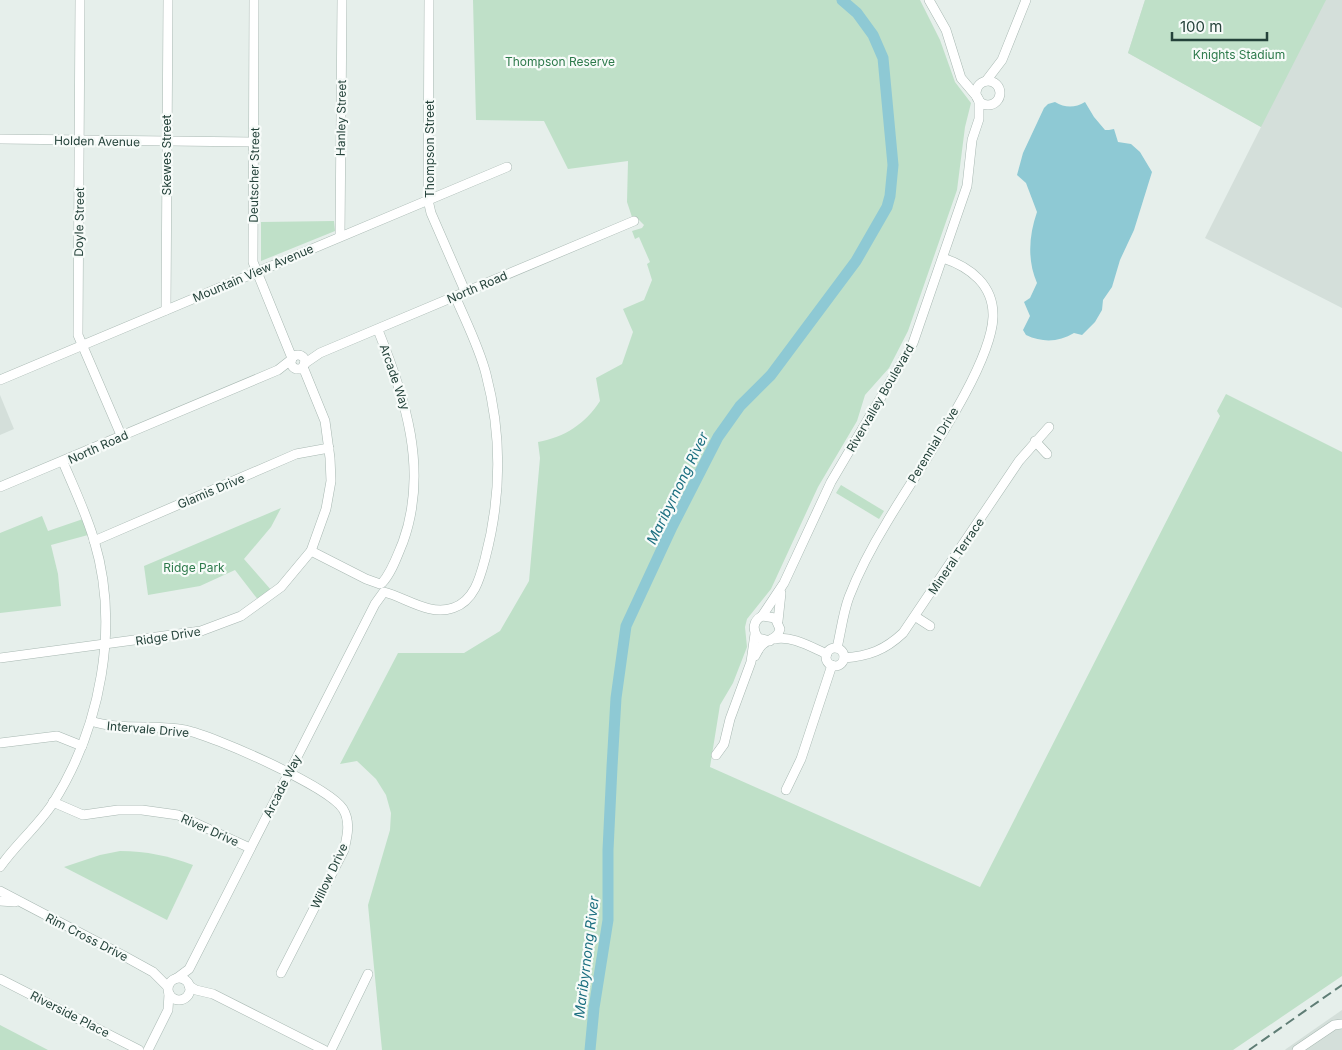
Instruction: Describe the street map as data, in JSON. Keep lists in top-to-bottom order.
{
  "streets": {
    "street": [
      "Hanley Street",
      "Holden Avenue",
      "Thompson Street",
      "Skewes Street",
      "Deutscher Street",
      "Doyle Street",
      "Mountain View Avenue",
      "North Road",
      "Arcade Way",
      "Rivervalley Boulevard",
      "Perennial Drive",
      "Glamis Drive",
      "Mineral Terrace",
      "Ridge Drive",
      "Intervale Drive",
      "River Drive",
      "Willow Drive",
      "Rim Cross Drive",
      "Riverside Place"
    ]
  },
  "crossings": [
    ["Hanley Street", "Mountain View Avenue"],
    ["Holden Avenue", "Skewes Street"],
    ["Holden Avenue", "Deutscher Street"],
    ["Holden Avenue", "Doyle Street"],
    ["Thompson Street", "Mountain View Avenue"],
    ["Thompson Street", "North Road"],
    ["Skewes Street", "Mountain View Avenue"],
    ["Deutscher Street", "Mountain View Avenue"],
    ["Deutscher Street", "North Road"],
    ["Deutscher Street", "Ridge Drive"],
    ["Doyle Street", "Mountain View Avenue"],
    ["Doyle Street", "North Road"],
    ["North Road", "Arcade Way"],
    ["North Road", "Ridge Drive"],
    ["Arcade Way", "Intervale Drive"],
    ["Arcade Way", "River Drive"],
    ["Arcade Way", "Willow Drive"],
    ["Arcade Way", "Rim Cross Drive"],
    ["Rivervalley Boulevard", "Perennial Drive"],
    ["Perennial Drive", "Mineral Terrace"],
    ["Glamis Drive", "Ridge Drive"],
    ["Intervale Drive", "Willow Drive"]
  ],
  "water": ["Maribyrnong River"],
  "parks": ["Knights Stadium", "Thompson Reserve", "Ridge Park"],
  "scale_bar": "100 m"
}
